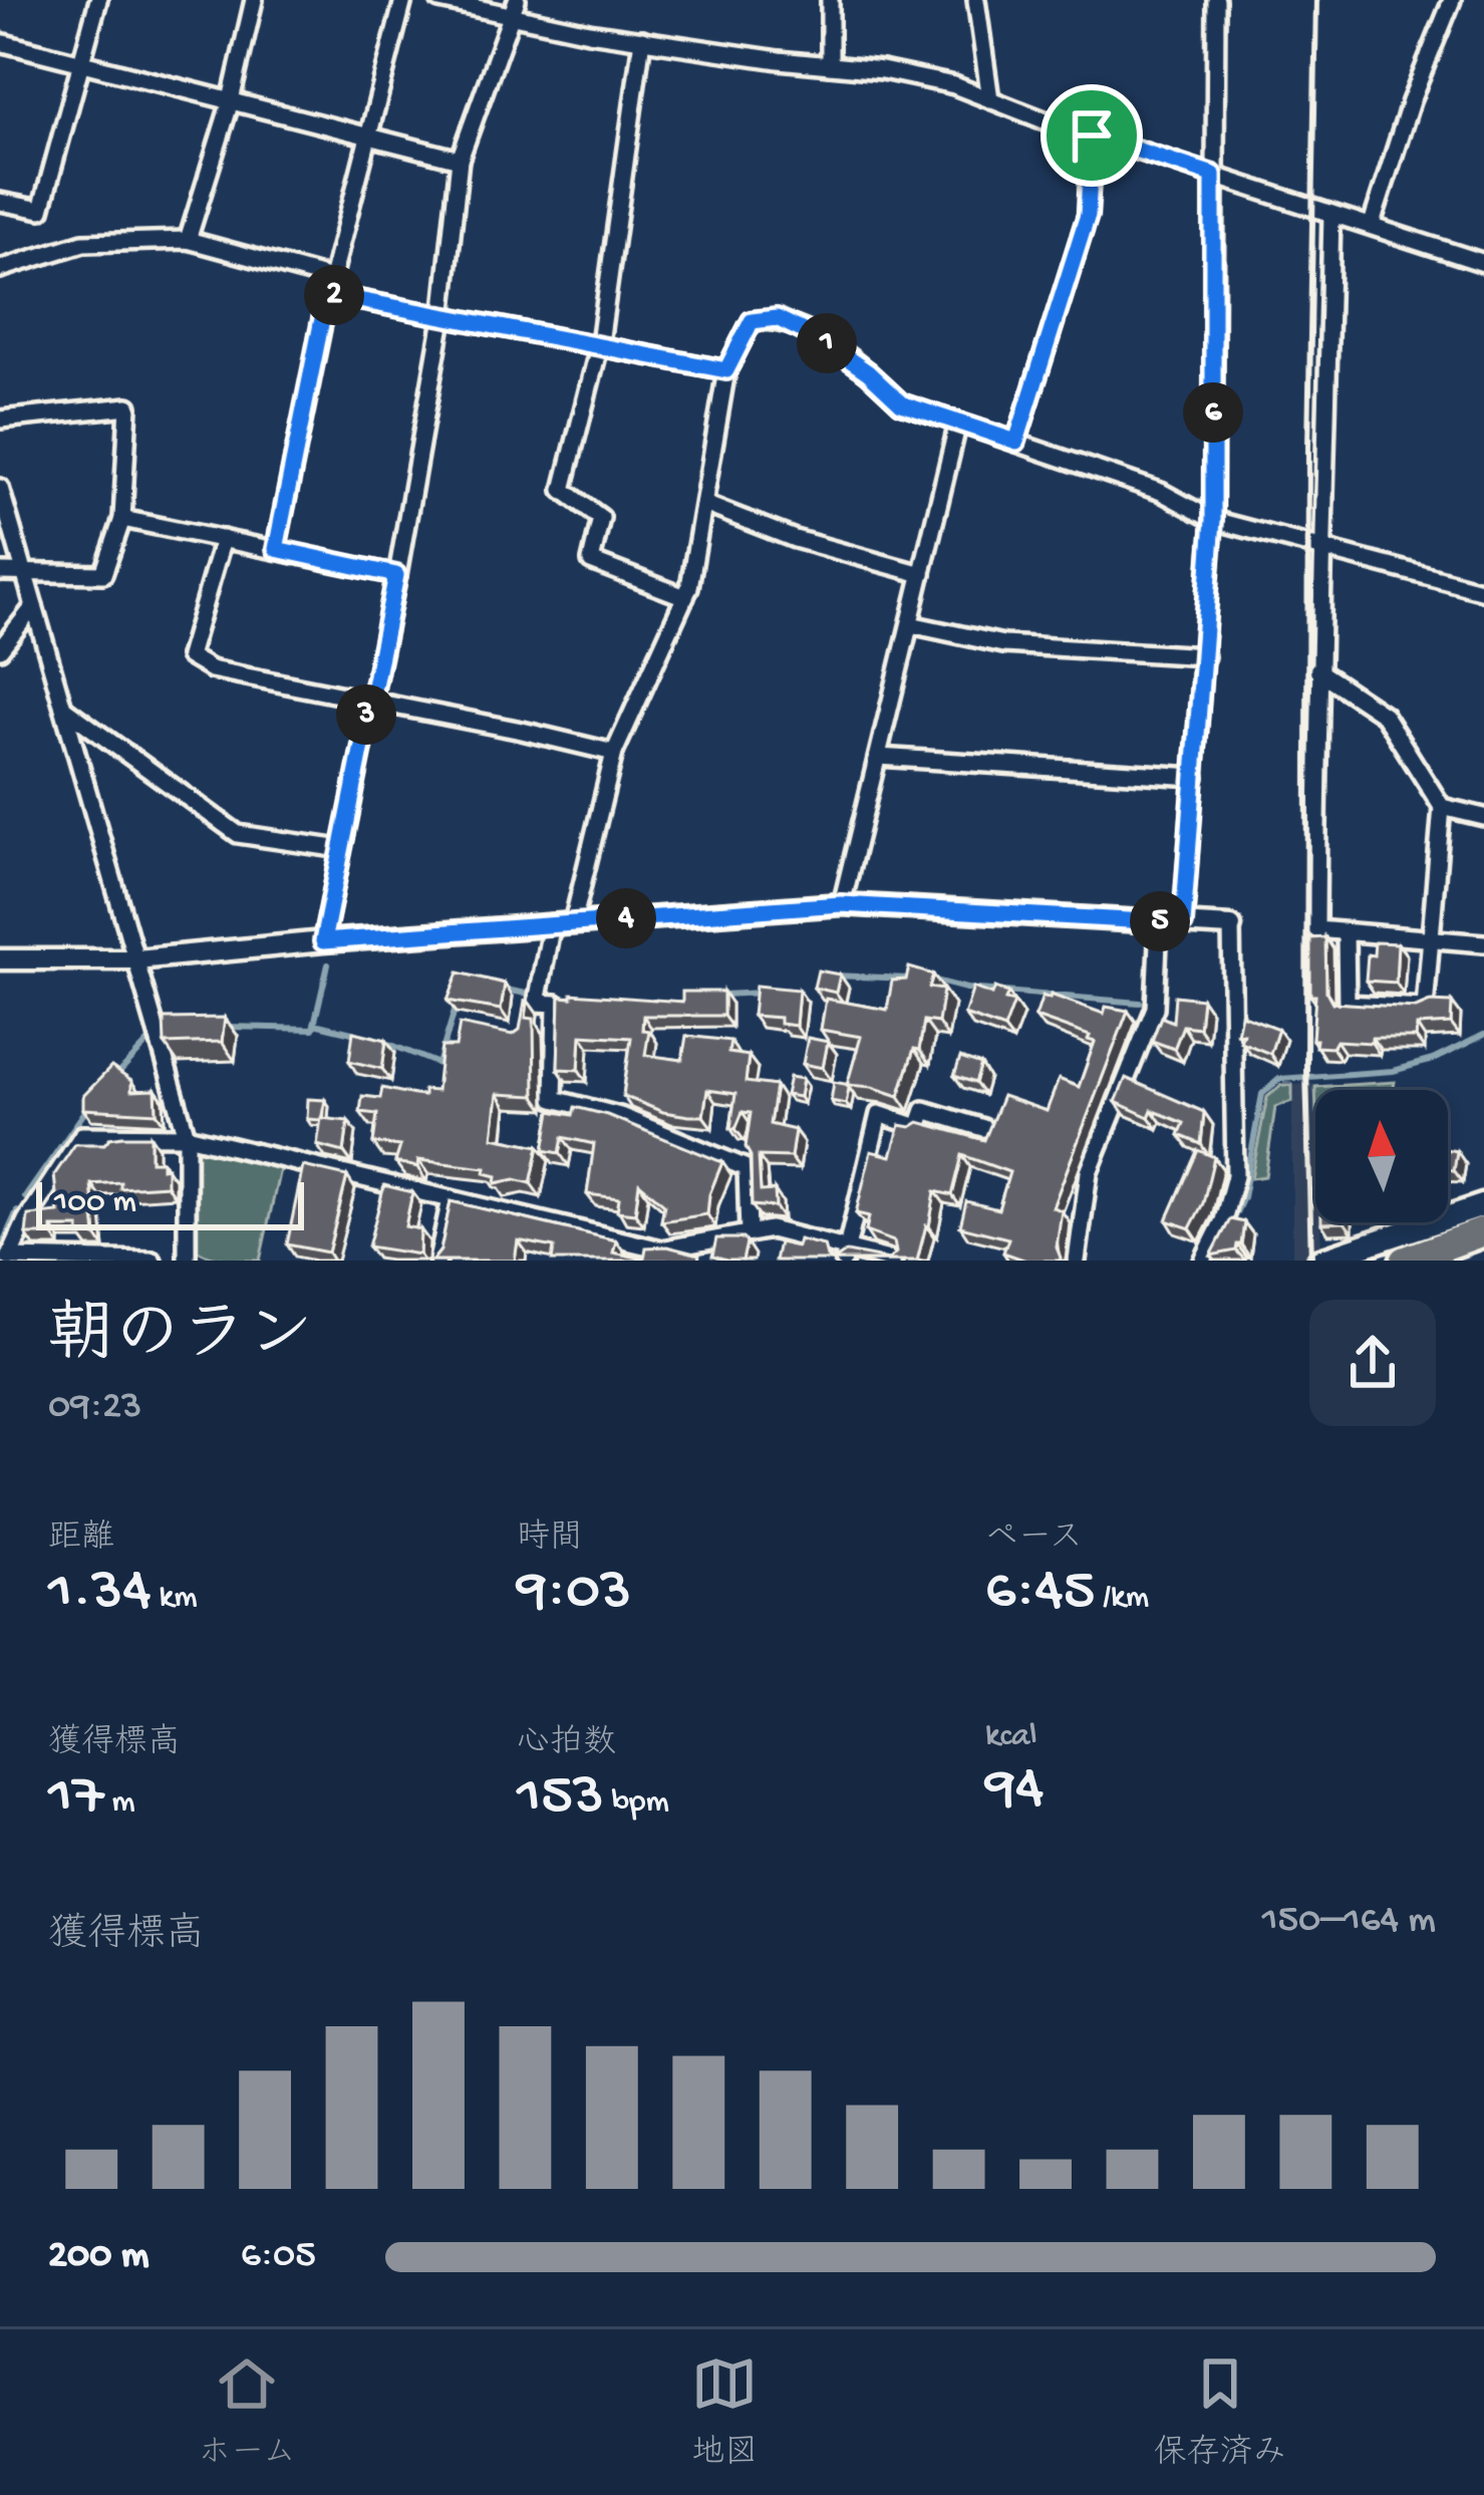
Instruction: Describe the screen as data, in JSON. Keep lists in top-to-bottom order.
{
  "scale_bar": "100 m",
  "north": "top",
  "page": {
    "pins": [
      "2",
      "1",
      "6",
      "3",
      "4",
      "5"
    ],
    "scale": "100 m",
    "heading": ["朝のラン", "09:23"],
    "stats": [
      ["距離", "1.34 km"],
      ["時間", "9:03"],
      ["ペース", "6:45 /km"],
      ["獲得標高", "17 m"],
      ["心拍数", "153 bpm"],
      ["kcal", "94"]
    ],
    "chart": ["獲得標高", "150–164 m"],
    "list": [
      {
        "name": "200 m",
        "note": "6:05"
      }
    ],
    "tabs": ["ホーム", "地図", "保存済み"]
  }
}
